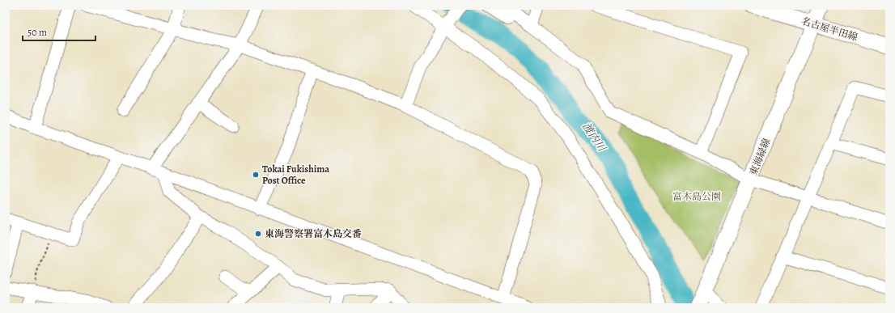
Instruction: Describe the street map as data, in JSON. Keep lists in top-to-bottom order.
{
  "streets": {
    "main road": ["名古屋半田線", "東海緑線"]
  },
  "crossings": [
    ["名古屋半田線", "東海緑線"]
  ],
  "water": ["渡内川"],
  "parks": ["富木島公園"],
  "places": ["Tokai Fukishima Post Office", "東海警察署富木島交番"],
  "scale_bar": "50 m"
}
